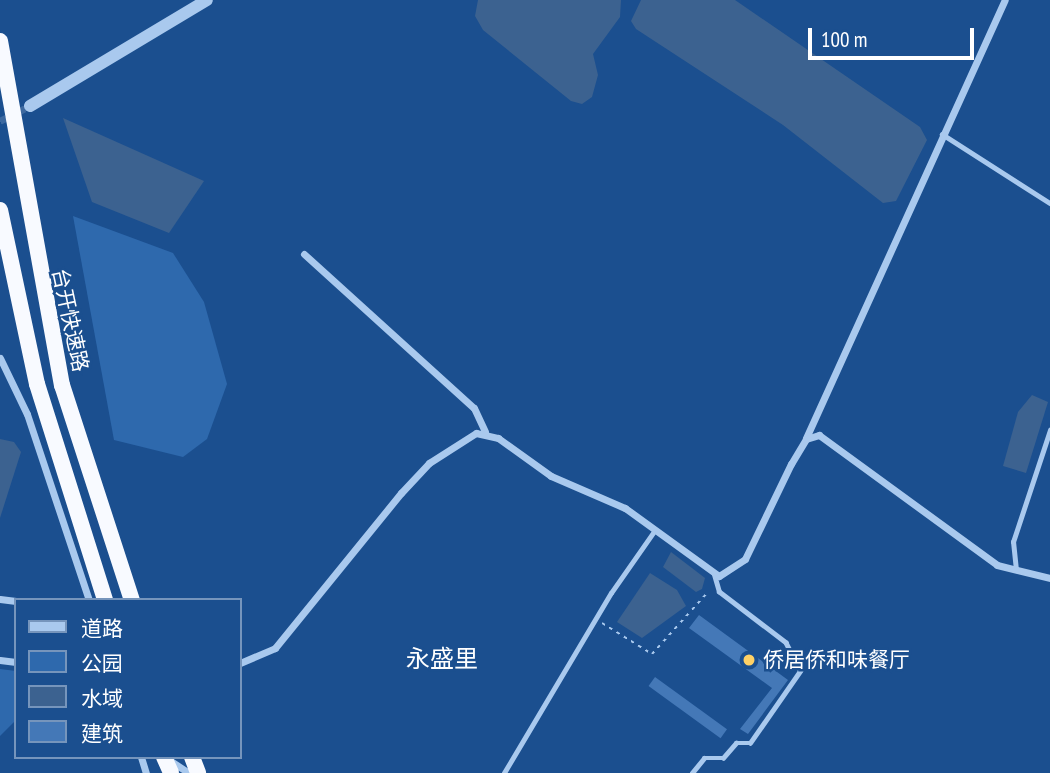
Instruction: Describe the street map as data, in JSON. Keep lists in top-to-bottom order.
{
  "streets": {
    "highway": ["台开快速路"]
  },
  "districts": ["永盛里"],
  "places": ["侨居侨和味餐厅"],
  "legend": [
    "道路",
    "公园",
    "水域",
    "建筑"
  ],
  "scale_bar": "100 m"
}
